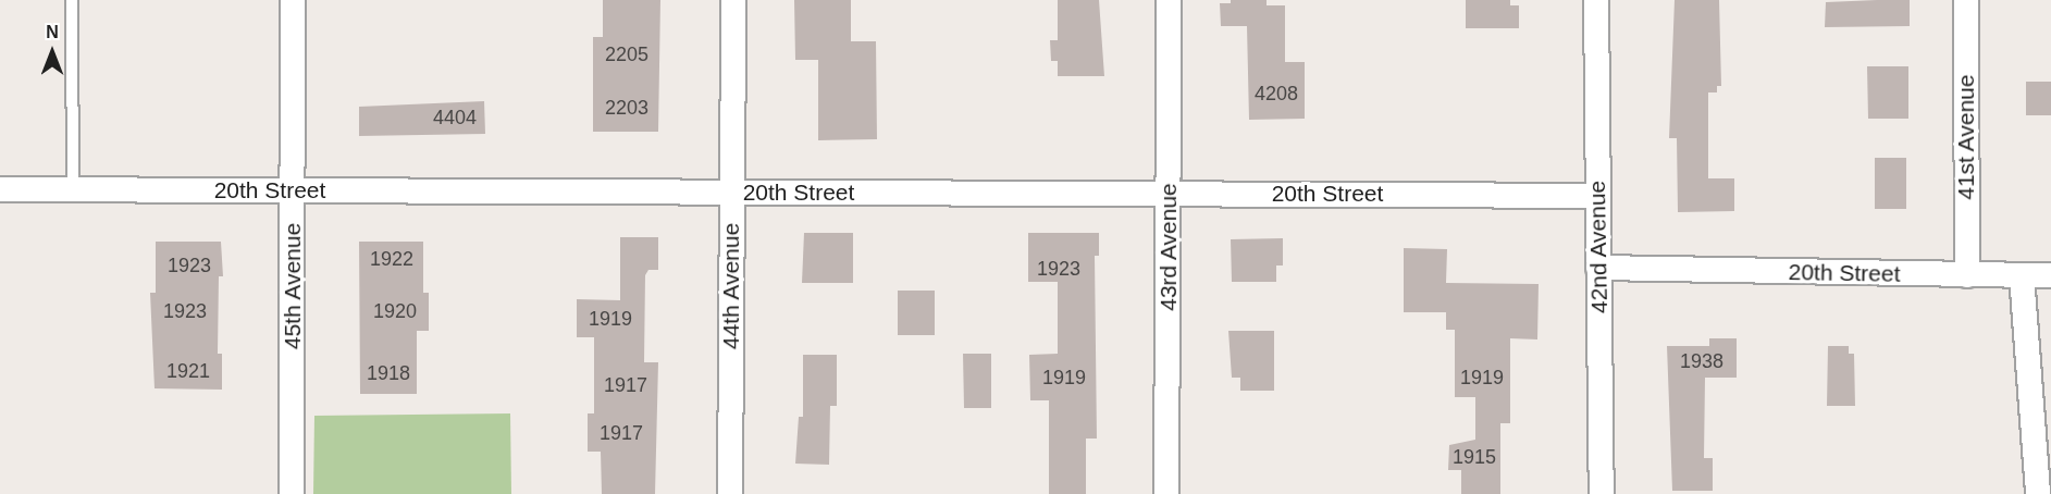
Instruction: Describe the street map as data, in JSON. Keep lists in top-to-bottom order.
{
  "streets": {
    "street": [
      "41st Avenue",
      "20th Street",
      "43rd Avenue",
      "42nd Avenue",
      "45th Avenue",
      "44th Avenue"
    ]
  },
  "crossings": [
    ["41st Avenue", "20th Street"],
    ["20th Street", "43rd Avenue"],
    ["20th Street", "42nd Avenue"],
    ["20th Street", "45th Avenue"],
    ["20th Street", "44th Avenue"]
  ],
  "house_numbers": [
    "2205",
    "4208",
    "2203",
    "4404",
    "1922",
    "1923",
    "1923",
    "1923",
    "1920",
    "1919",
    "1938",
    "1921",
    "1918",
    "1919",
    "1919",
    "1917",
    "1917",
    "1915"
  ],
  "north": "top"
}
